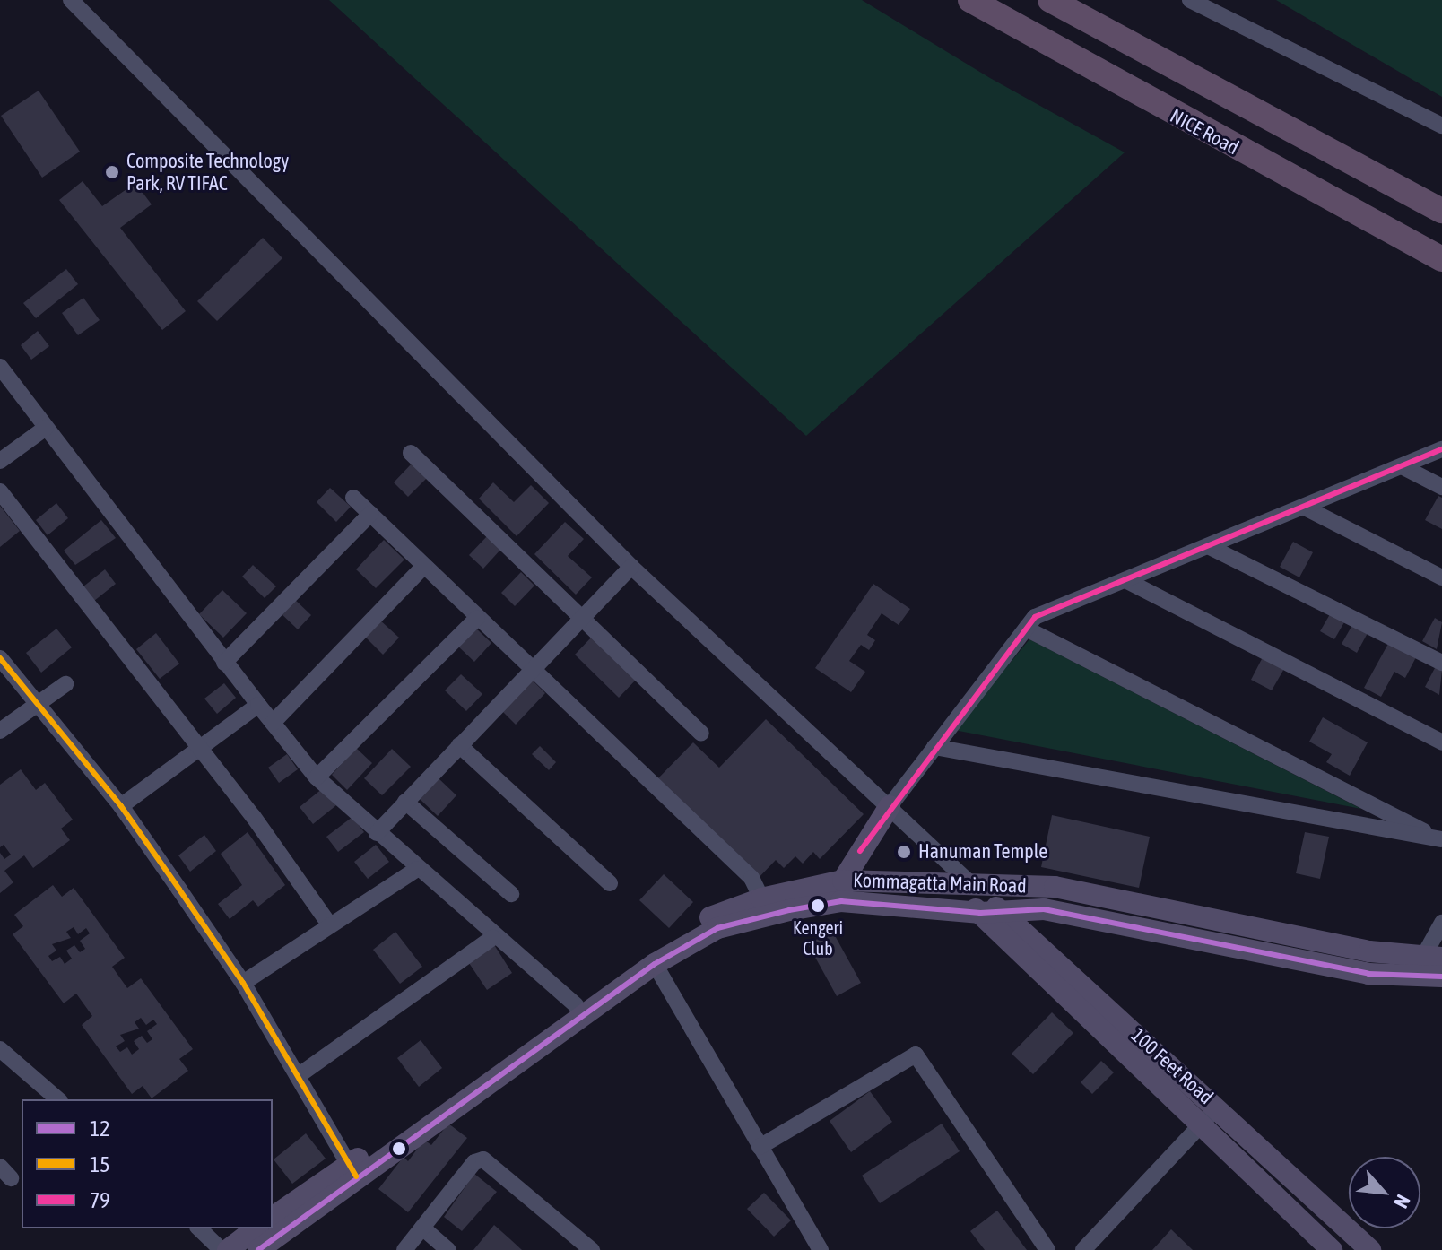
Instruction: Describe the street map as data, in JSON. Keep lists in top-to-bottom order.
{
  "streets": {
    "highway": ["NICE Road"],
    "main road": ["Kommagatta Main Road", "100 Feet Road"]
  },
  "crossings": [
    ["Kommagatta Main Road", "100 Feet Road"]
  ],
  "places": ["Composite Technology Park, RV TIFAC", "Hanuman Temple", "Kengeri Club"],
  "lines": ["transit line 79", "transit line 15", "transit line 12"],
  "legend": ["12", "15", "79"],
  "north": "bottom right"
}
